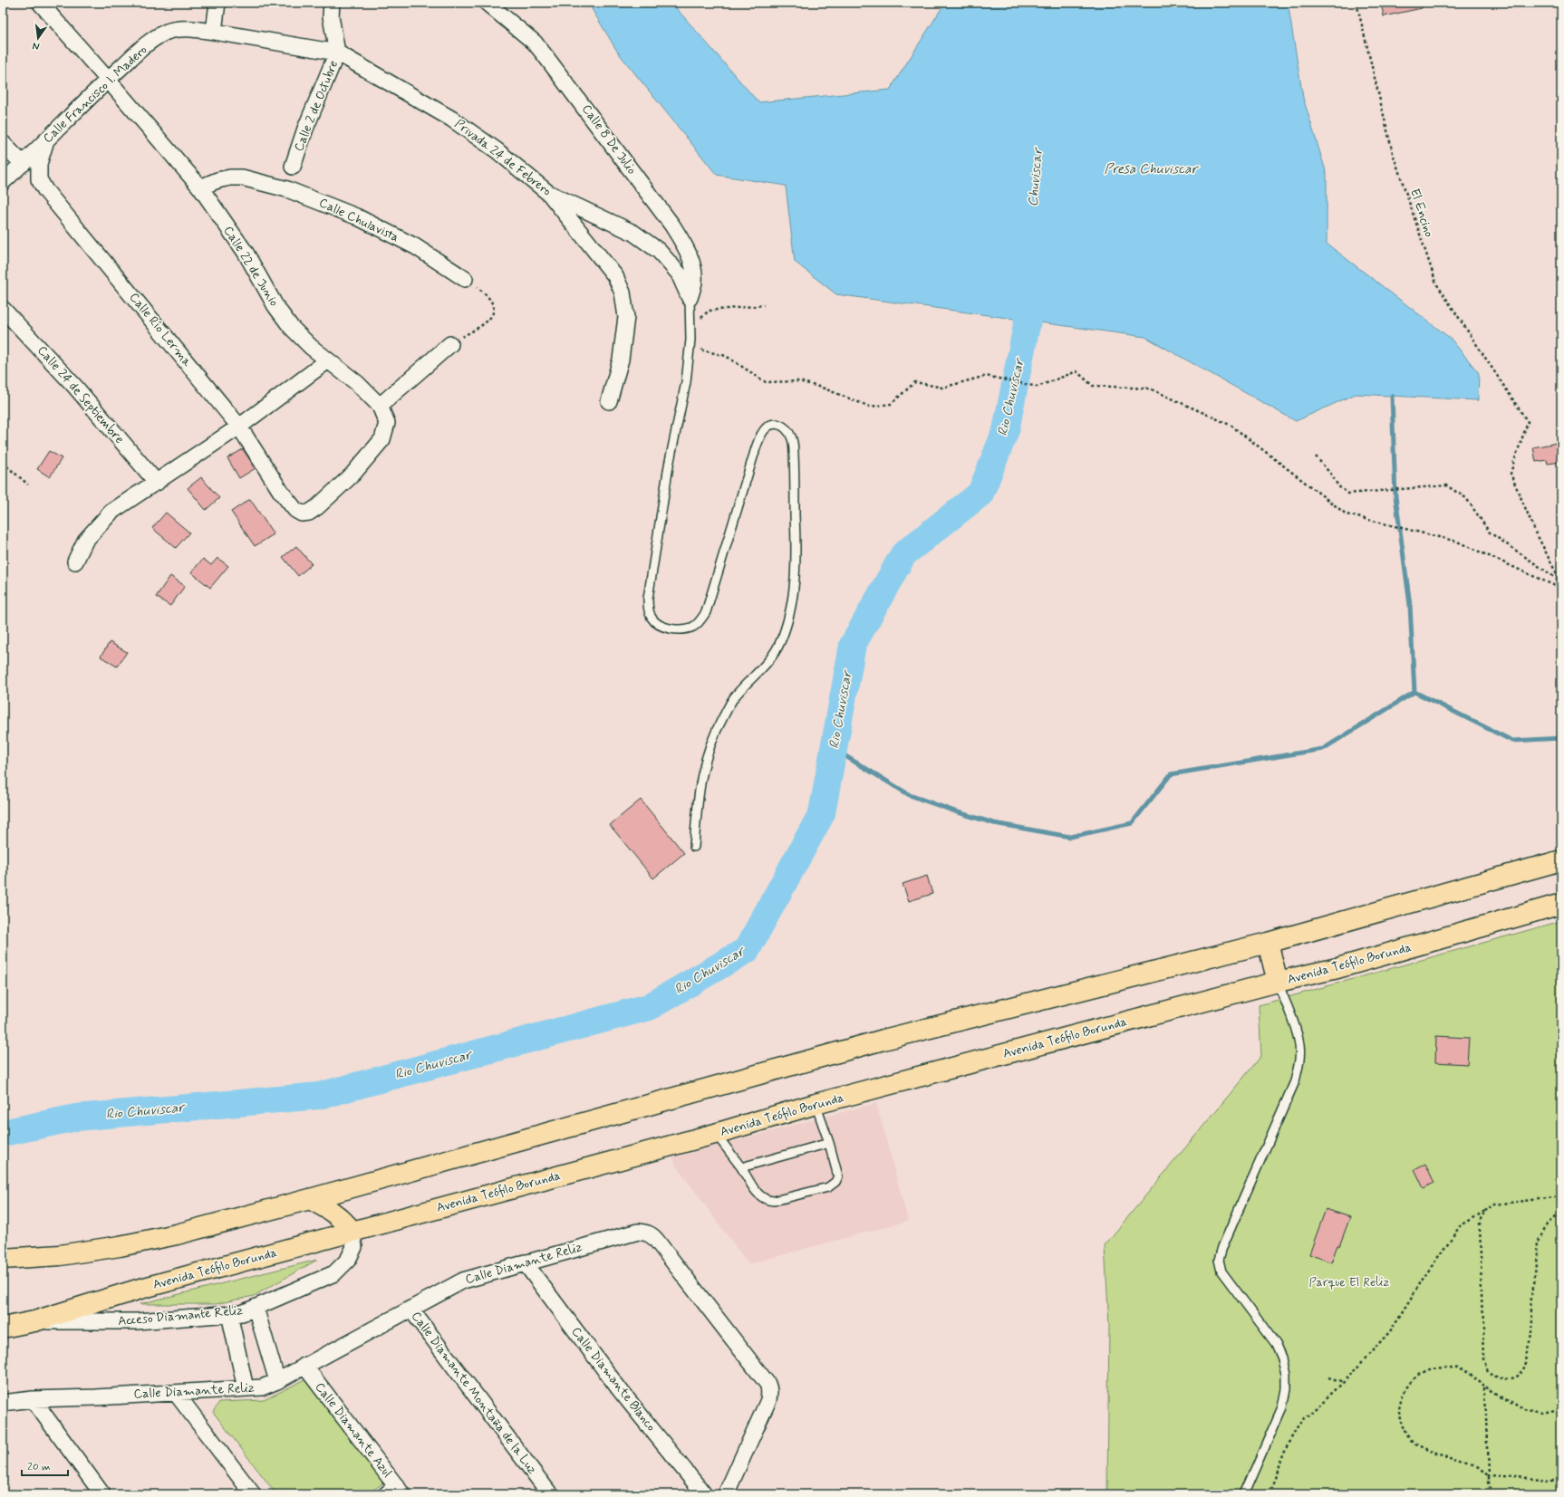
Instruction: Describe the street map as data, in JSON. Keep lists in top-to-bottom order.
{
  "streets": {
    "main road": ["Avenida Teófilo Borunda"],
    "street": [
      "Calle Francisco I. Madero",
      "Calle 2 de Octubre",
      "Calle 8 De Julio",
      "Privada 24 de Febrero",
      "Calle Chulavista",
      "Calle 22 de Junio",
      "Calle Río Lerma",
      "Calle 24 de Septiembre",
      "Calle Diamante Reliz",
      "Acceso Diamante Reliz",
      "Calle Diamante Blanco",
      "Calle Diamante Montaña de la Luz",
      "Calle Diamante Azul"
    ],
    "path": ["El Encino"]
  },
  "crossings": [
    ["Calle Francisco I. Madero", "Calle 2 de Octubre"],
    ["Calle Francisco I. Madero", "Privada 24 de Febrero"],
    ["Calle Francisco I. Madero", "Calle 22 de Junio"],
    ["Calle Francisco I. Madero", "Calle Río Lerma"],
    ["Calle 2 de Octubre", "Privada 24 de Febrero"],
    ["Calle 8 De Julio", "Privada 24 de Febrero"],
    ["Calle Chulavista", "Calle 22 de Junio"],
    ["Calle 22 de Junio", "Calle Río Lerma"],
    ["Avenida Teófilo Borunda", "Acceso Diamante Reliz"],
    ["Calle Diamante Reliz", "Calle Diamante Blanco"],
    ["Calle Diamante Reliz", "Calle Diamante Montaña de la Luz"],
    ["Calle Diamante Reliz", "Calle Diamante Azul"]
  ],
  "water": ["Presa Chuviscar", "Chuviscar", "Rio Chuviscar"],
  "parks": ["Parque El Reliz"],
  "scale_bar": "20 m",
  "north": "bottom"
}
